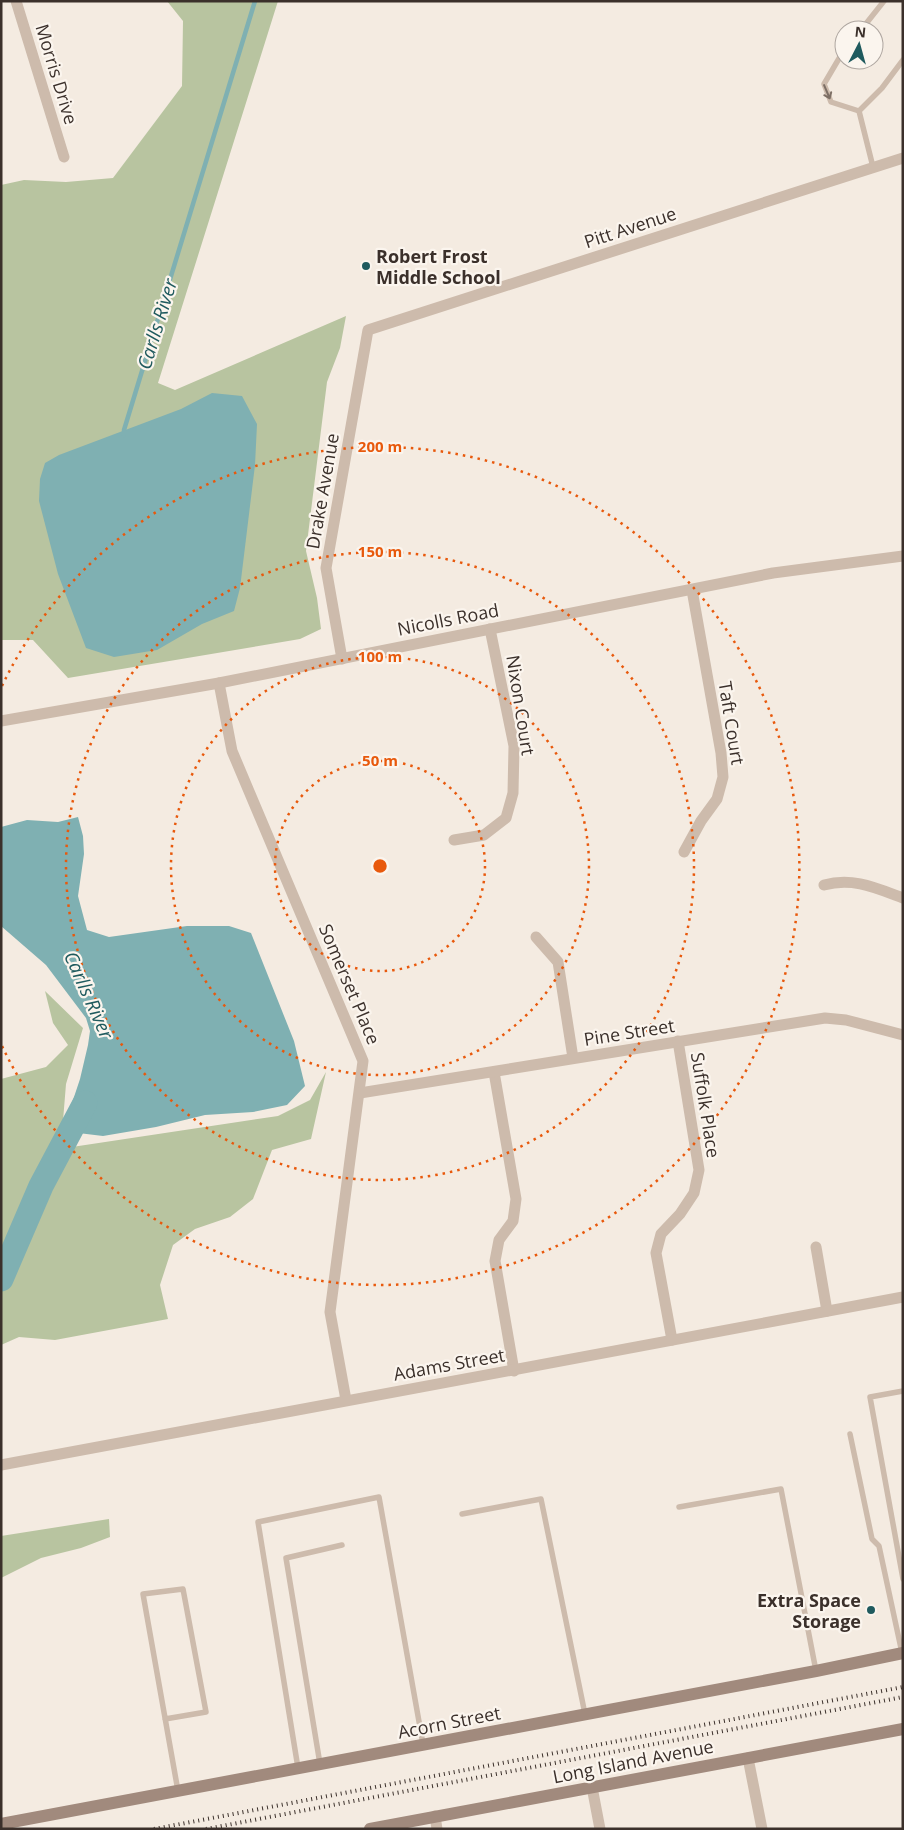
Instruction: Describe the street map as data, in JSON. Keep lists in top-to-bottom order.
{
  "streets": {
    "street": [
      "Morris Drive",
      "Pitt Avenue",
      "Drake Avenue",
      "Nicolls Road",
      "Nixon Court",
      "Taft Court",
      "Somerset Place",
      "Pine Street",
      "Suffolk Place",
      "Adams Street",
      "Acorn Street",
      "Long Island Avenue"
    ]
  },
  "crossings": [
    ["Pitt Avenue", "Drake Avenue"],
    ["Drake Avenue", "Nicolls Road"],
    ["Nicolls Road", "Nixon Court"],
    ["Nicolls Road", "Taft Court"],
    ["Nicolls Road", "Somerset Place"],
    ["Somerset Place", "Pine Street"],
    ["Somerset Place", "Adams Street"],
    ["Pine Street", "Suffolk Place"],
    ["Suffolk Place", "Adams Street"]
  ],
  "water": ["Carlls River"],
  "places": ["Robert Frost Middle School", "Extra Space Storage"],
  "north": "top",
  "rings": [
    "200 m",
    "150 m",
    "100 m",
    "50 m"
  ]
}
